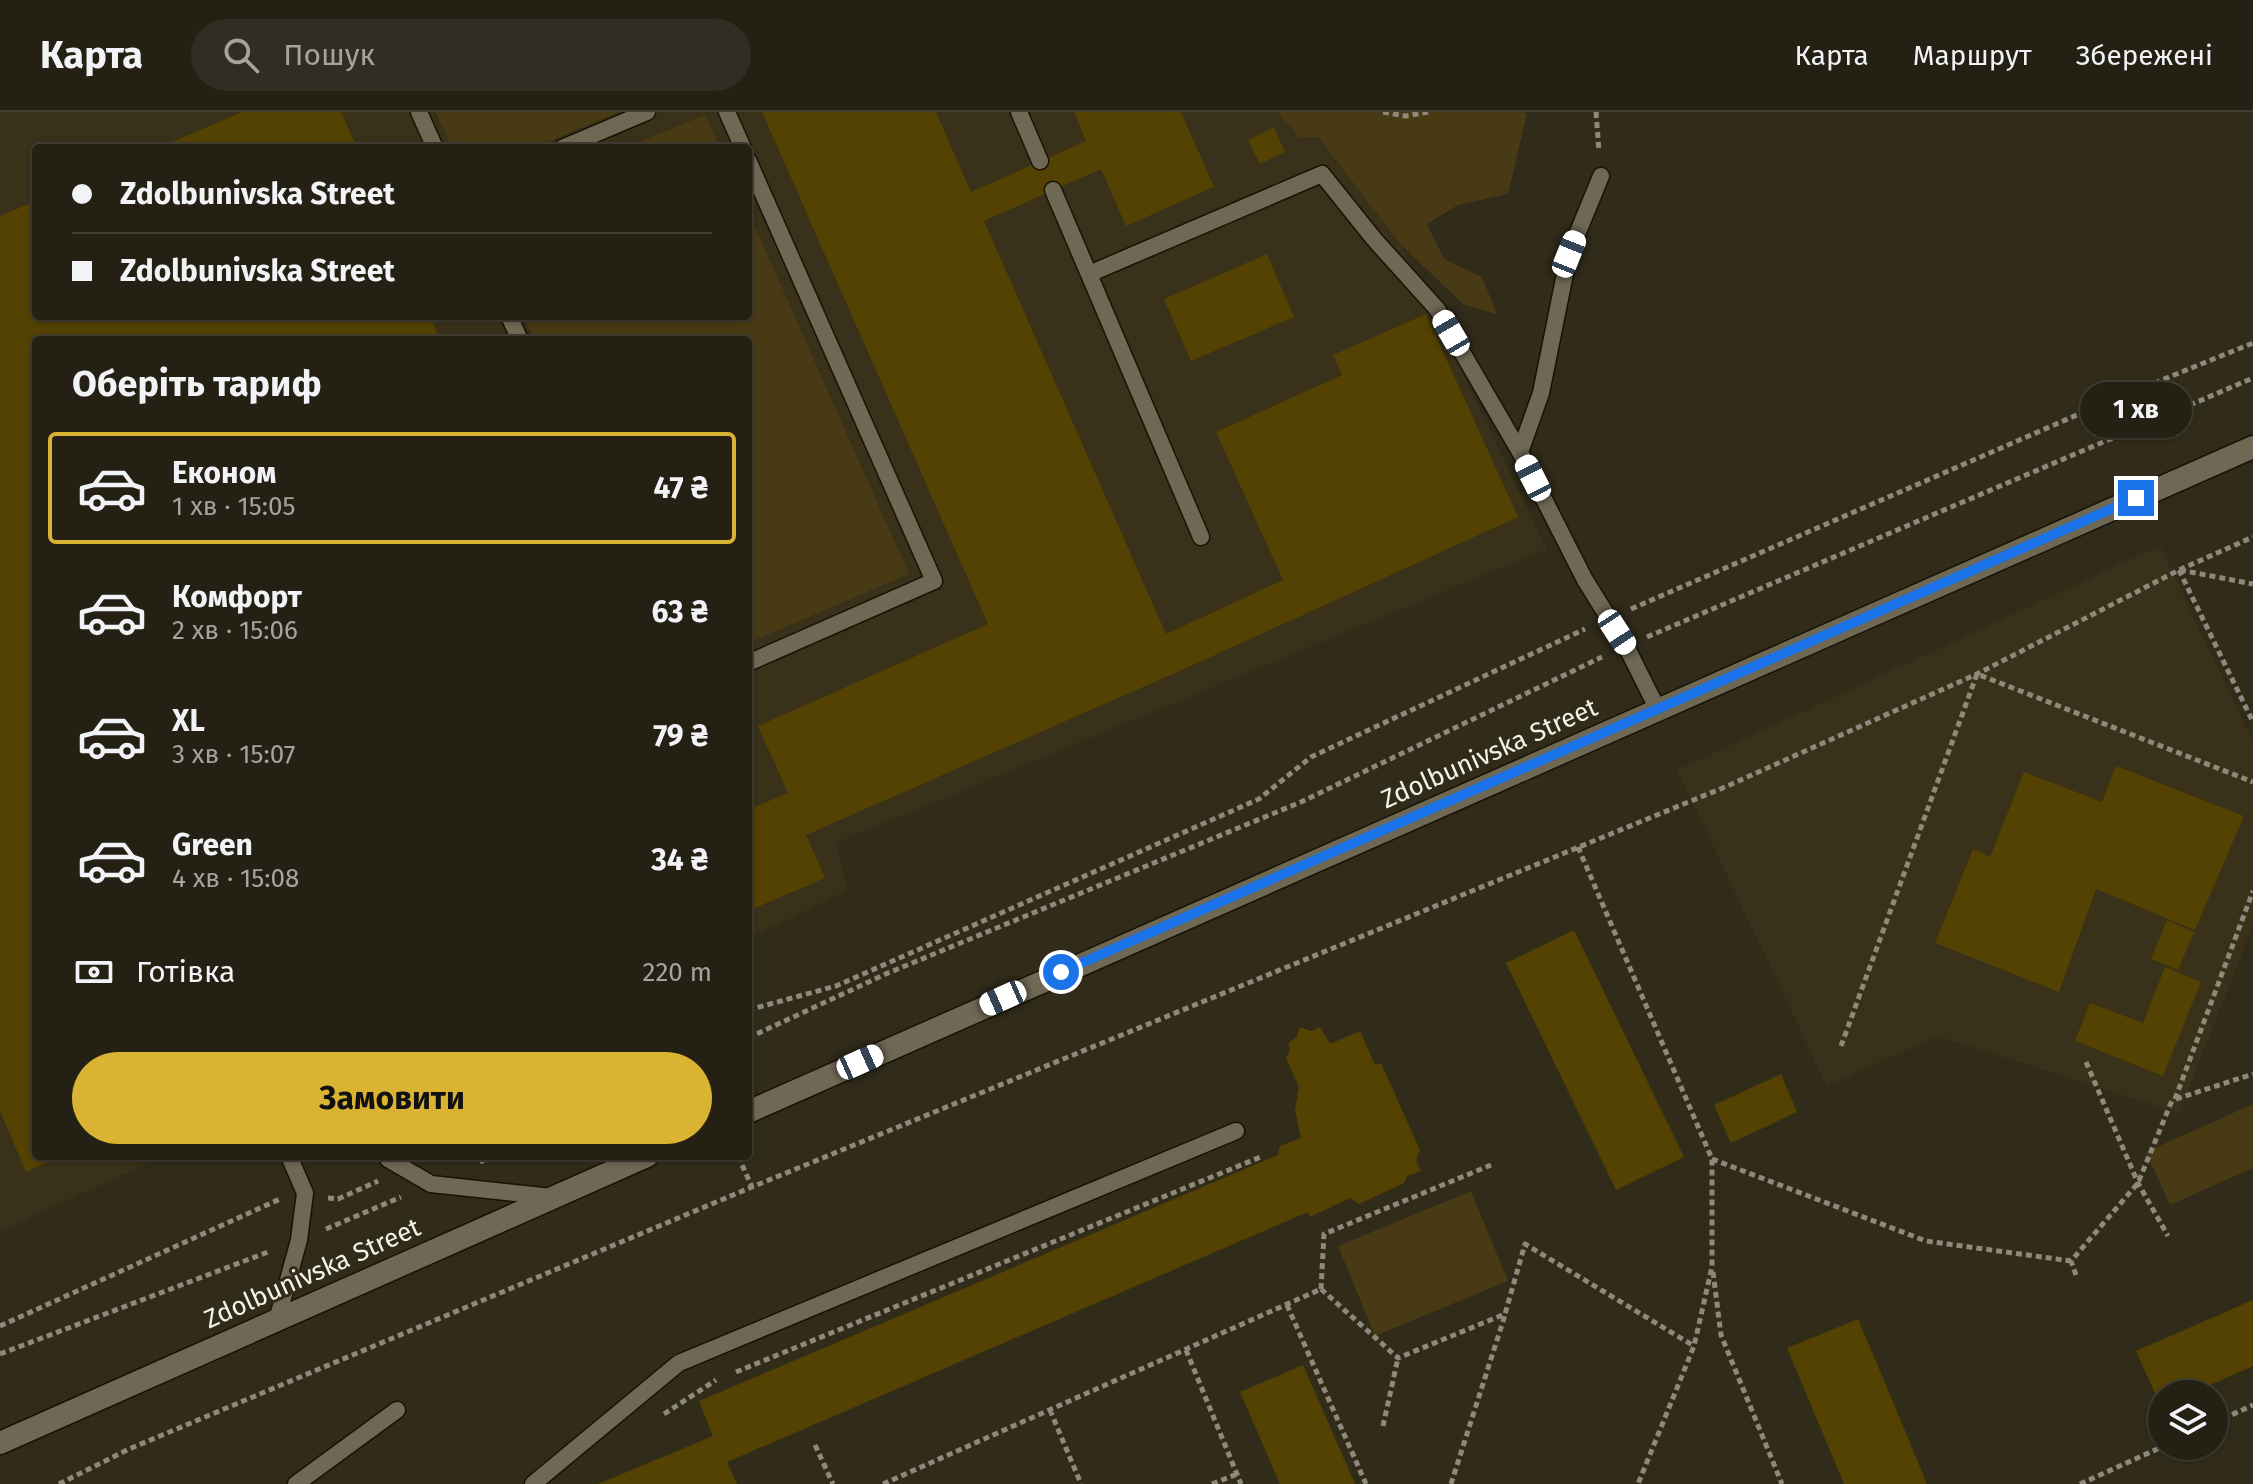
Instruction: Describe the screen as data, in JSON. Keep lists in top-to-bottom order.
{
  "streets": {
    "street": ["Zdolbunivska Street"]
  },
  "page": {
    "header": "Карта",
    "search": "Пошук",
    "nav": ["Карта", "Маршрут", "Збережені"],
    "banner": ["Zdolbunivska Street", "Zdolbunivska Street"],
    "heading": "Оберіть тариф",
    "bubble": "1 хв",
    "list": [
      {
        "name": "Економ",
        "note": "1 хв · 15:05",
        "value": "47 ₴"
      },
      {
        "name": "Комфорт",
        "note": "2 хв · 15:06",
        "value": "63 ₴"
      },
      {
        "name": "XL",
        "note": "3 хв · 15:07",
        "value": "79 ₴"
      },
      {
        "name": "Green",
        "note": "4 хв · 15:08",
        "value": "34 ₴"
      }
    ],
    "pay": ["Готівка", "220 m"],
    "buttons": "Замовити"
  }
}
